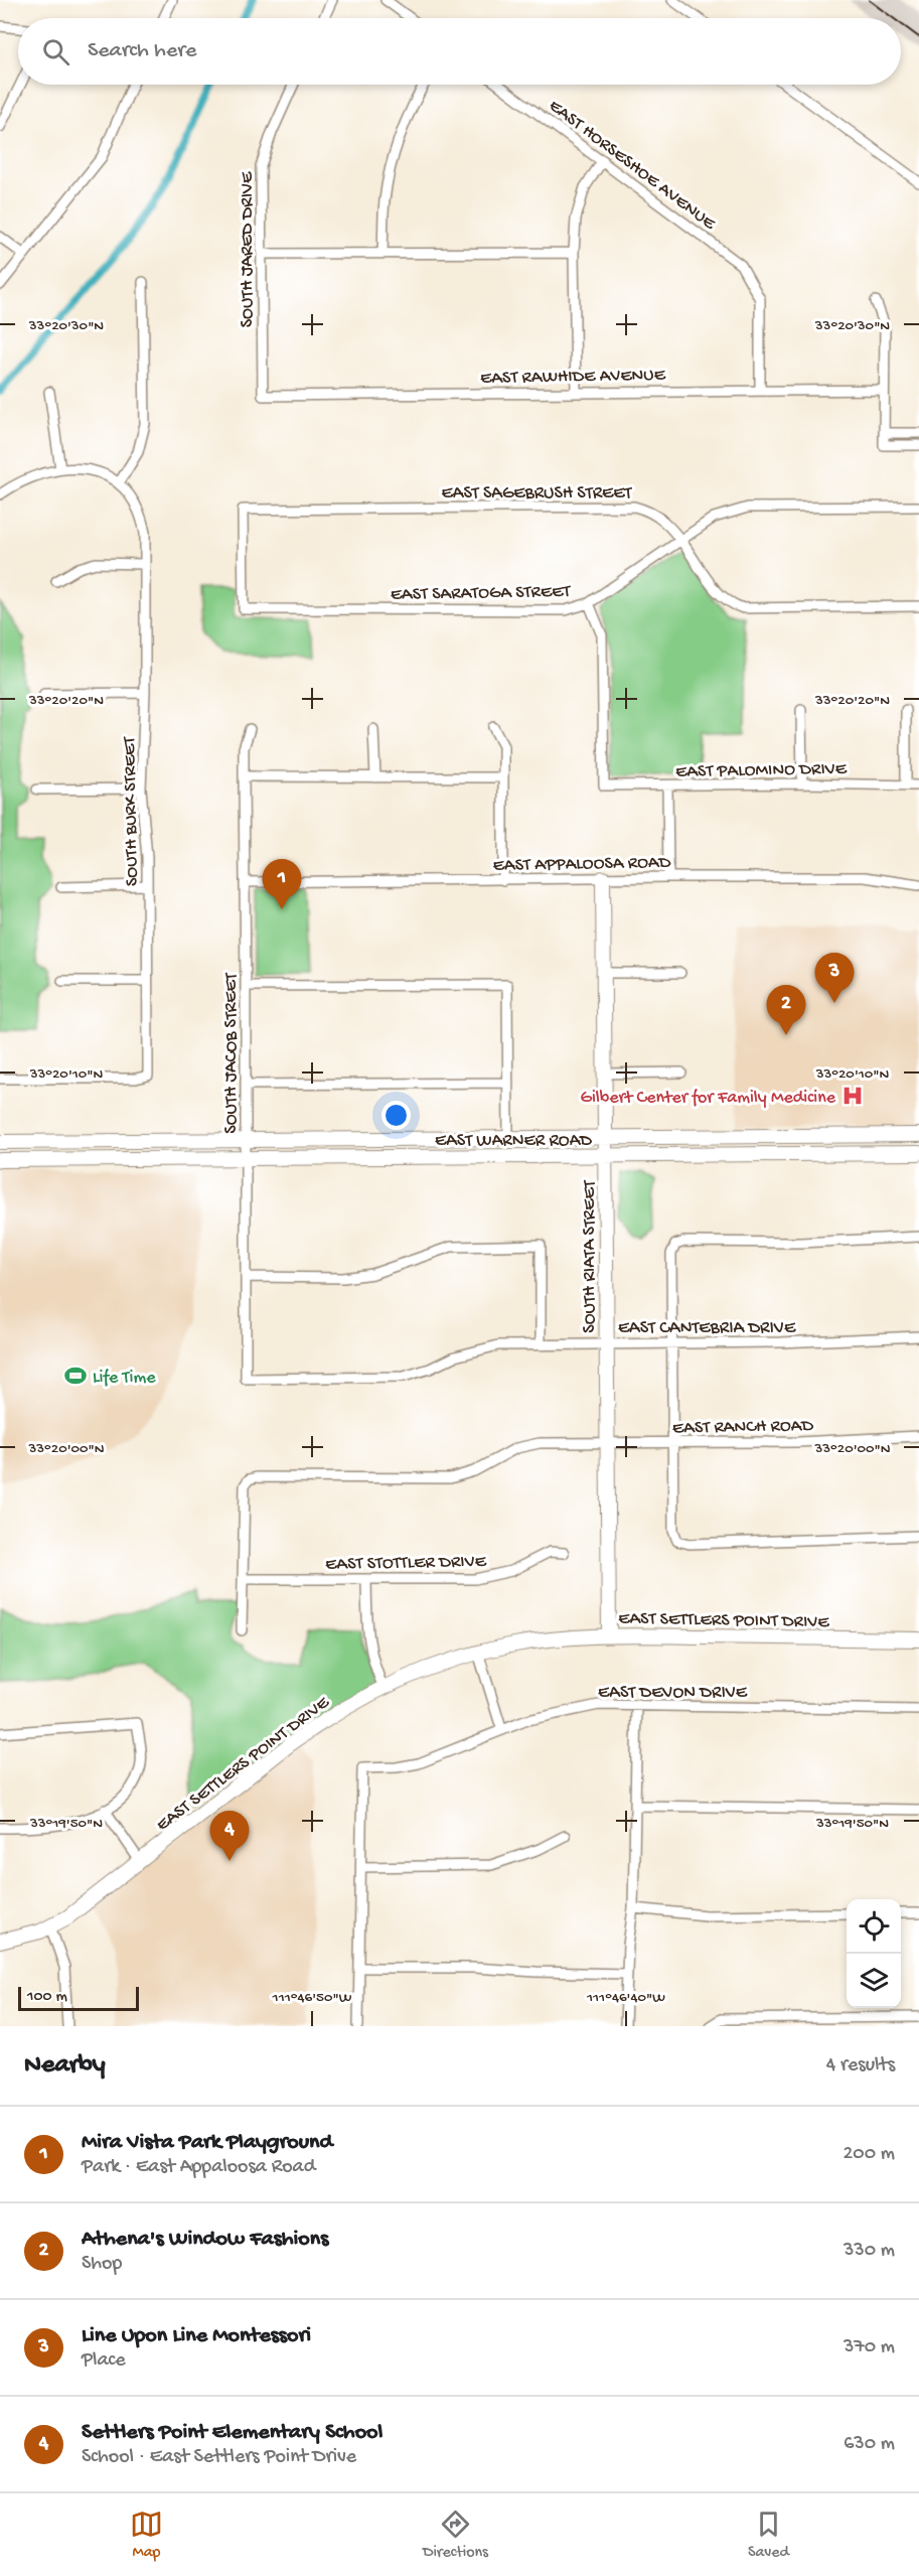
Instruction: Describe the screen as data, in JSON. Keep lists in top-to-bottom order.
{
  "streets": {
    "main road": ["EAST WARNER ROAD", "SOUTH RIATA STREET", "EAST SETTLERS POINT DRIVE"],
    "street": [
      "EAST HORSESHOE AVENUE",
      "SOUTH JARED DRIVE",
      "EAST RAWHIDE AVENUE",
      "EAST SAGEBRUSH STREET",
      "EAST SARATOGA STREET",
      "EAST PALOMINO DRIVE",
      "SOUTH BURK STREET",
      "EAST APPALOOSA ROAD",
      "SOUTH JACOB STREET",
      "EAST CANTEBRIA DRIVE",
      "EAST RANCH ROAD",
      "EAST STOTTLER DRIVE",
      "EAST DEVON DRIVE"
    ]
  },
  "crossings": [
    ["EAST HORSESHOE AVENUE", "EAST RAWHIDE AVENUE"],
    ["SOUTH JARED DRIVE", "EAST RAWHIDE AVENUE"],
    ["EAST SAGEBRUSH STREET", "EAST SARATOGA STREET"],
    ["EAST SARATOGA STREET", "EAST PALOMINO DRIVE"],
    ["EAST APPALOOSA ROAD", "SOUTH JACOB STREET"],
    ["EAST APPALOOSA ROAD", "SOUTH RIATA STREET"],
    ["SOUTH JACOB STREET", "EAST WARNER ROAD"],
    ["SOUTH JACOB STREET", "EAST CANTEBRIA DRIVE"],
    ["EAST WARNER ROAD", "SOUTH RIATA STREET"],
    ["SOUTH RIATA STREET", "EAST CANTEBRIA DRIVE"],
    ["SOUTH RIATA STREET", "EAST RANCH ROAD"],
    ["SOUTH RIATA STREET", "EAST SETTLERS POINT DRIVE"],
    ["EAST RANCH ROAD", "EAST STOTTLER DRIVE"]
  ],
  "places": {
    "hospital": ["Gilbert Center for Family Medicine"],
    "sports": ["Life Time"]
  },
  "scale_bar": "100 m",
  "page": {
    "search": "Search here",
    "pins": [
      "1",
      "3",
      "2",
      "4"
    ],
    "scale": "100 m",
    "heading": ["Nearby", "4 results"],
    "list": [
      {
        "mark": "1",
        "name": "Mira Vista Park Playground",
        "note": "Park · East Appaloosa Road",
        "value": "200 m"
      },
      {
        "mark": "2",
        "name": "Athena's Window Fashions",
        "note": "Shop",
        "value": "330 m"
      },
      {
        "mark": "3",
        "name": "Line Upon Line Montessori",
        "note": "Place",
        "value": "370 m"
      },
      {
        "mark": "4",
        "name": "Settlers Point Elementary School",
        "note": "School · East Settlers Point Drive",
        "value": "630 m"
      }
    ],
    "nav": ["Map", "Directions", "Saved"]
  },
  "coordinates": [
    "33°20'30\"N",
    "33°20'20\"N",
    "33°20'10\"N",
    "33°20'00\"N",
    "33°19'50\"N",
    "111°46'50\"W",
    "111°46'40\"W"
  ]
}
